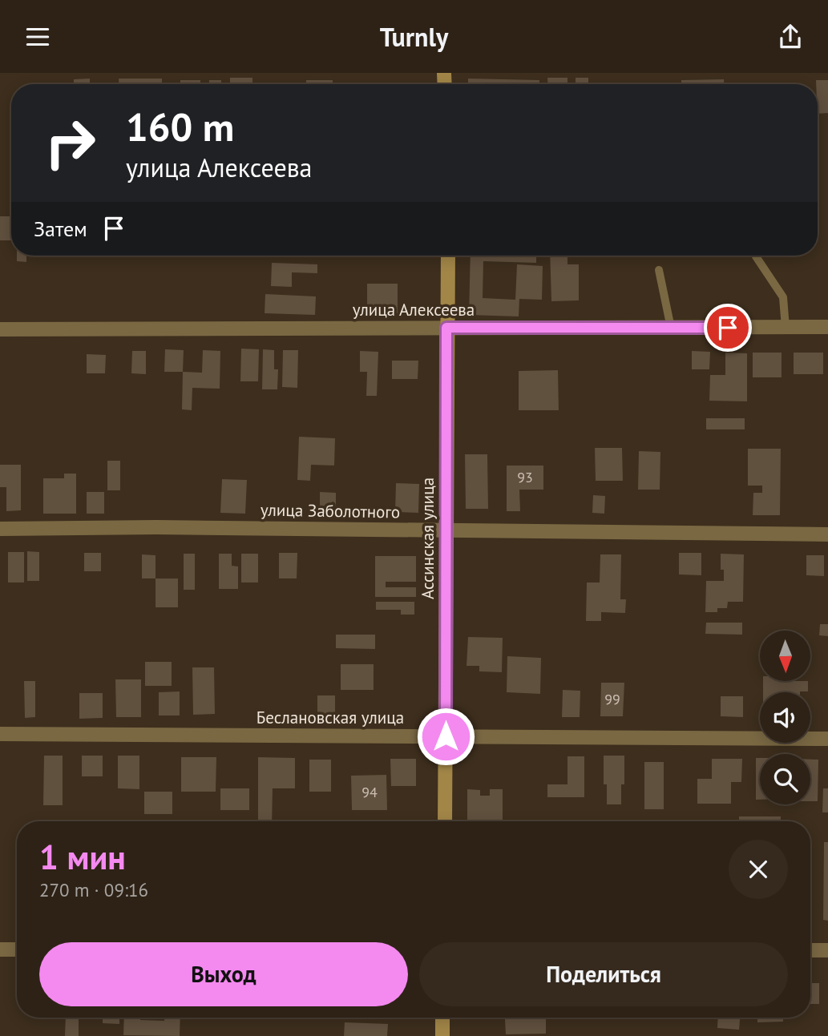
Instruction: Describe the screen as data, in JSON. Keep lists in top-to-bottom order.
{
  "streets": {
    "street": [
      "улица Алексеева",
      "улица Заболотного",
      "Ассинская улица",
      "Беслановская улица"
    ]
  },
  "crossings": [
    ["улица Алексеева", "Ассинская улица"],
    ["улица Заболотного", "Ассинская улица"],
    ["Ассинская улица", "Беслановская улица"]
  ],
  "house_numbers": ["93", "99", "94"],
  "north": "bottom",
  "page": {
    "header": "Turnly",
    "turn": ["160 m", "улица Алексеева"],
    "then": "Затем",
    "heading": ["1 мин", "270 m · 09:16"],
    "buttons": ["Выход", "Поделиться"]
  }
}
